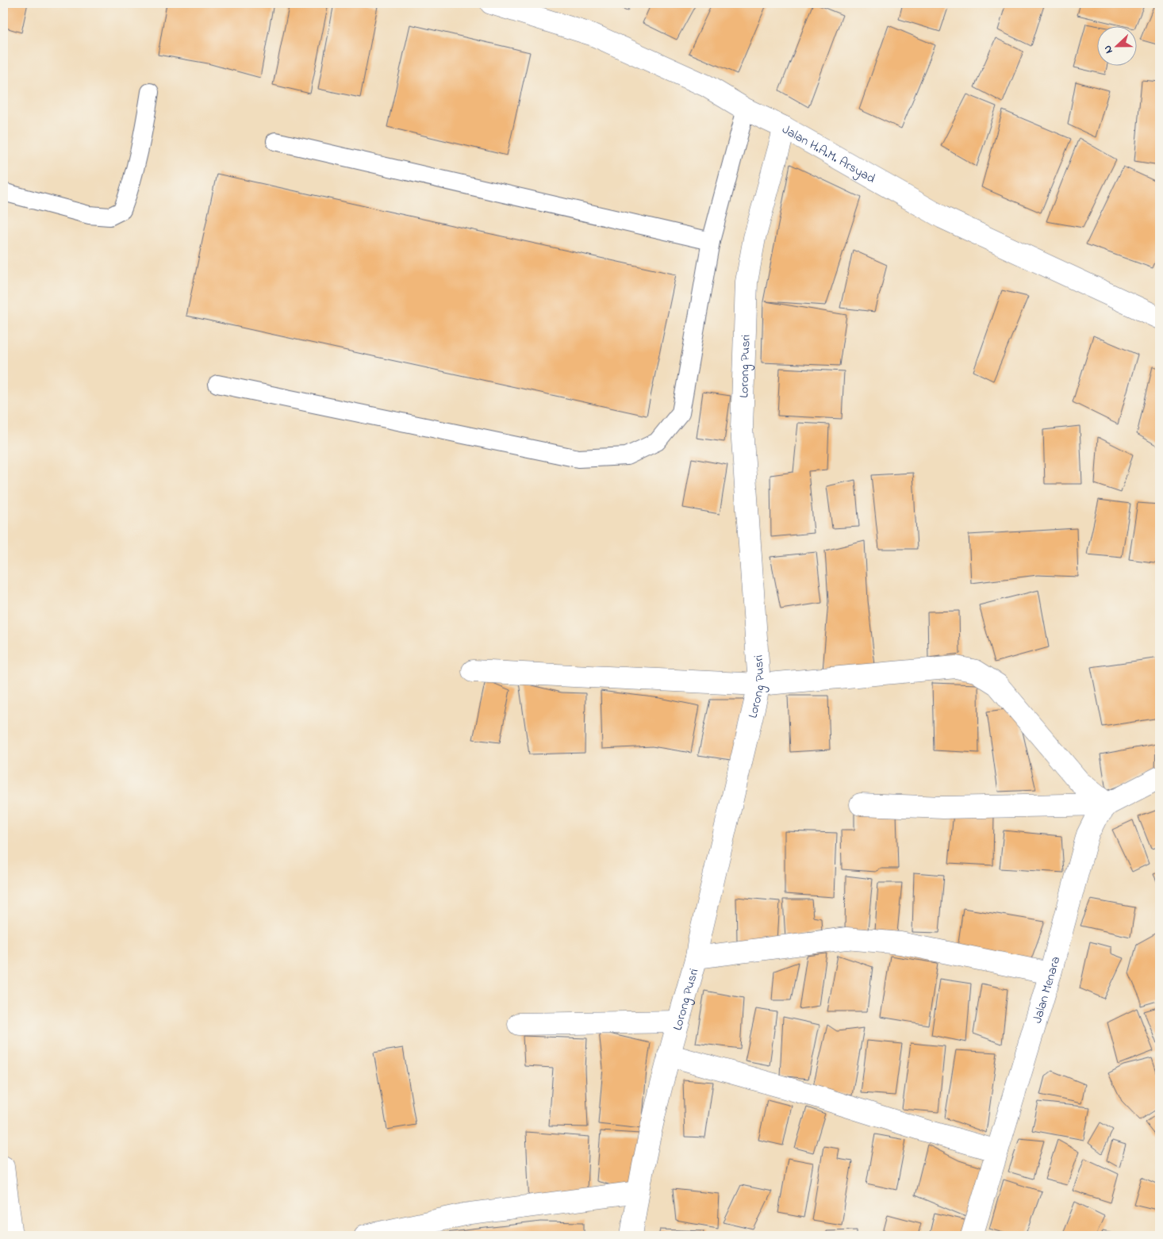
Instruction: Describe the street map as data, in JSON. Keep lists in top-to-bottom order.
{
  "streets": {
    "main road": ["Jalan H.A.M. Arsyad", "Lorong Pusri", "Jalan Menara"]
  },
  "crossings": [
    ["Jalan H.A.M. Arsyad", "Lorong Pusri"]
  ],
  "north": "left"
}
